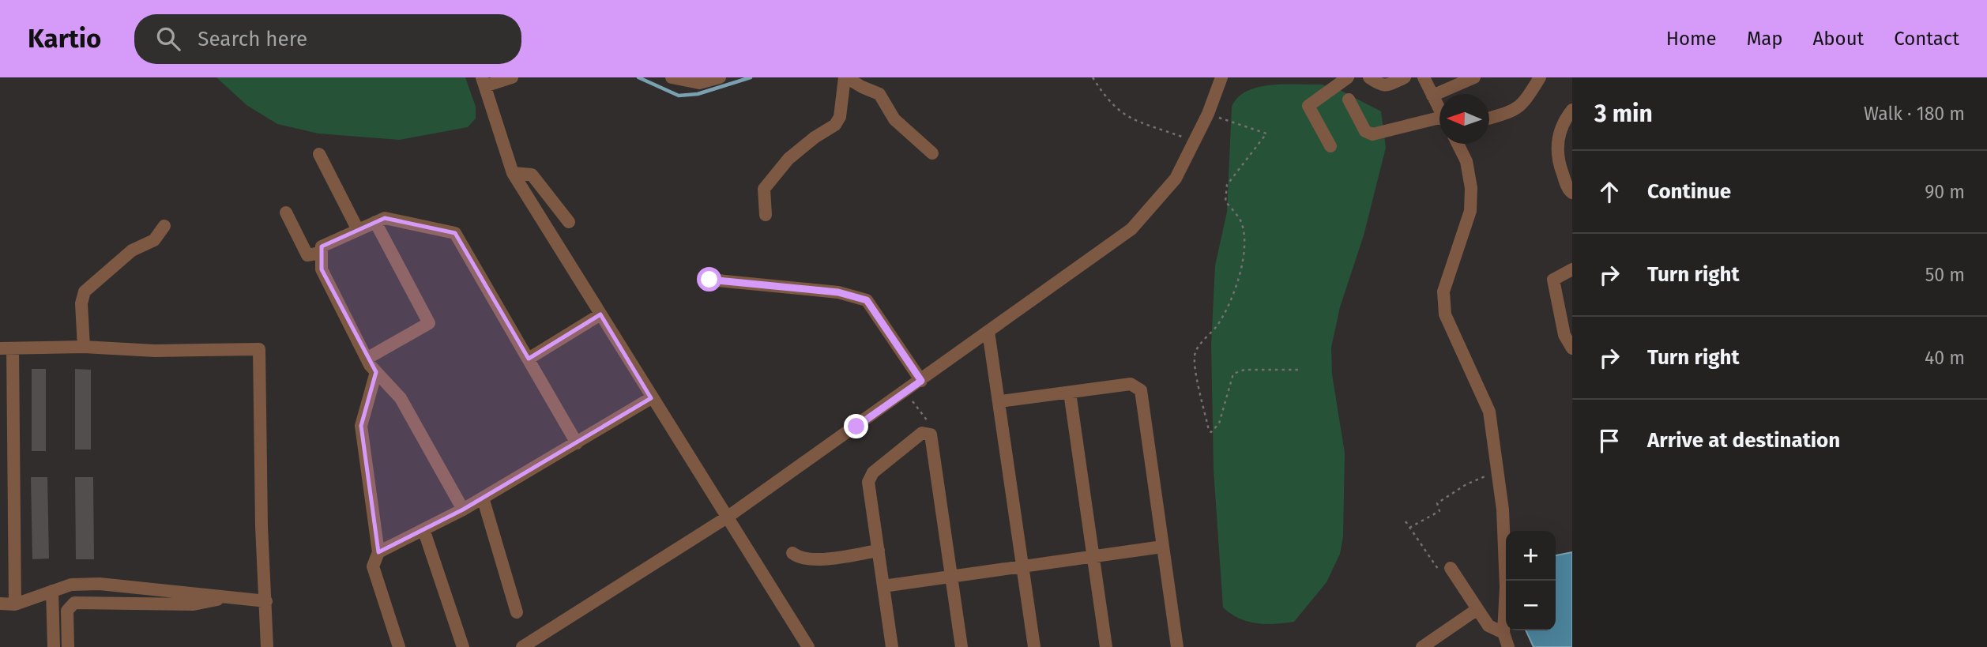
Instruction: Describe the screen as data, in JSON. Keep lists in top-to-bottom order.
{
  "north": "left",
  "page": {
    "header": "Kartio",
    "search": "Search here",
    "nav": [
      "Home",
      "Map",
      "About",
      "Contact"
    ],
    "heading": ["3 min", "Walk · 180 m"],
    "list": [
      ["Continue", "90 m"],
      ["Turn right", "50 m"],
      ["Turn right", "40 m"],
      "Arrive at destination"
    ],
    "map_buttons": ["+", "−"]
  }
}
